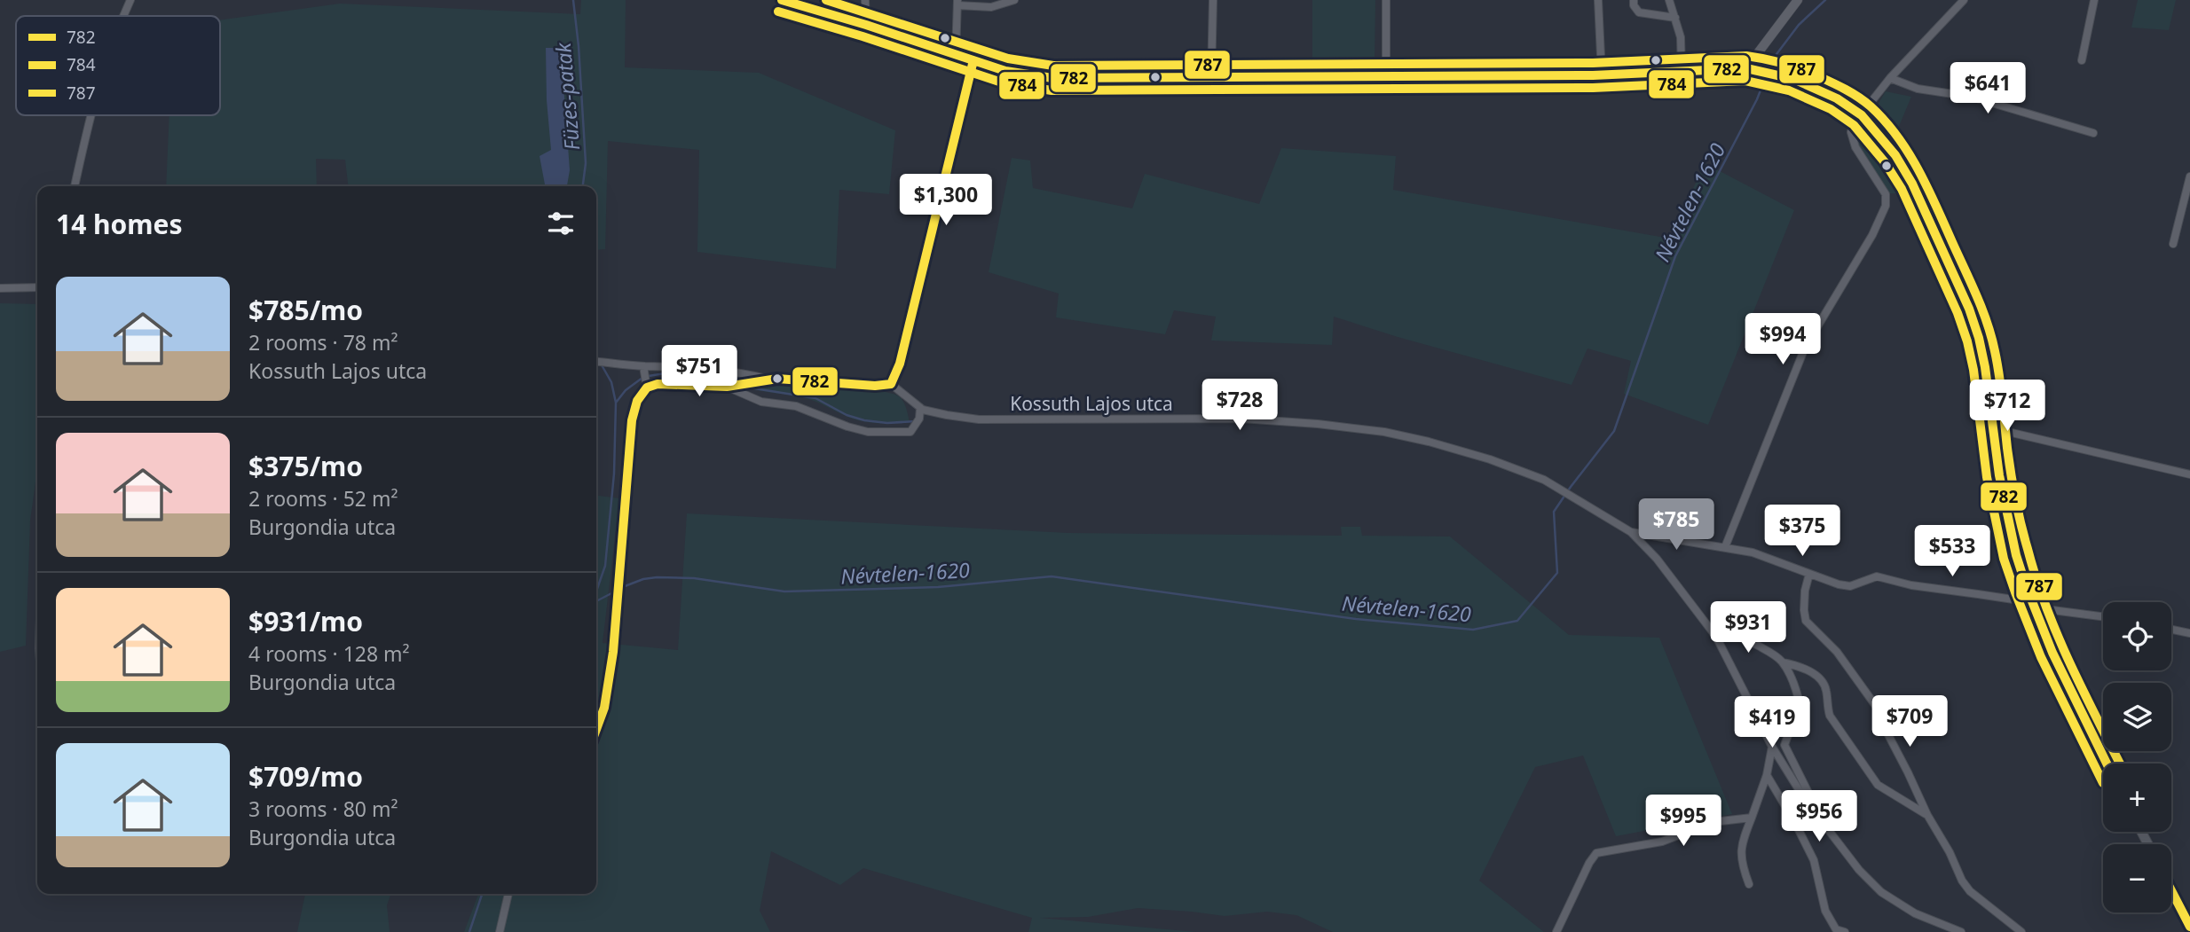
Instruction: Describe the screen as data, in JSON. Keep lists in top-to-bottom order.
{
  "streets": {
    "street": ["Kossuth Lajos utca"]
  },
  "water": ["Füzes-patak", "Névtelen-1620"],
  "lines": ["transit line 782", "transit line 787", "transit line 784"],
  "legend": ["782", "784", "787"],
  "page": {
    "price": [
      "$641",
      "$1,300",
      "$994",
      "$751",
      "$728",
      "$712",
      "$785",
      "$375",
      "$533",
      "$931",
      "$709",
      "$419",
      "$956",
      "$995"
    ],
    "heading": "14 homes",
    "list": [
      {
        "name": "$785/mo",
        "note": "2 rooms · 78 m² · Kossuth Lajos utca"
      },
      {
        "name": "$375/mo",
        "note": "2 rooms · 52 m² · Burgondia utca"
      },
      {
        "name": "$931/mo",
        "note": "4 rooms · 128 m² · Burgondia utca"
      },
      {
        "name": "$709/mo",
        "note": "3 rooms · 80 m² · Burgondia utca"
      }
    ],
    "map_buttons": ["+", "−"]
  }
}
